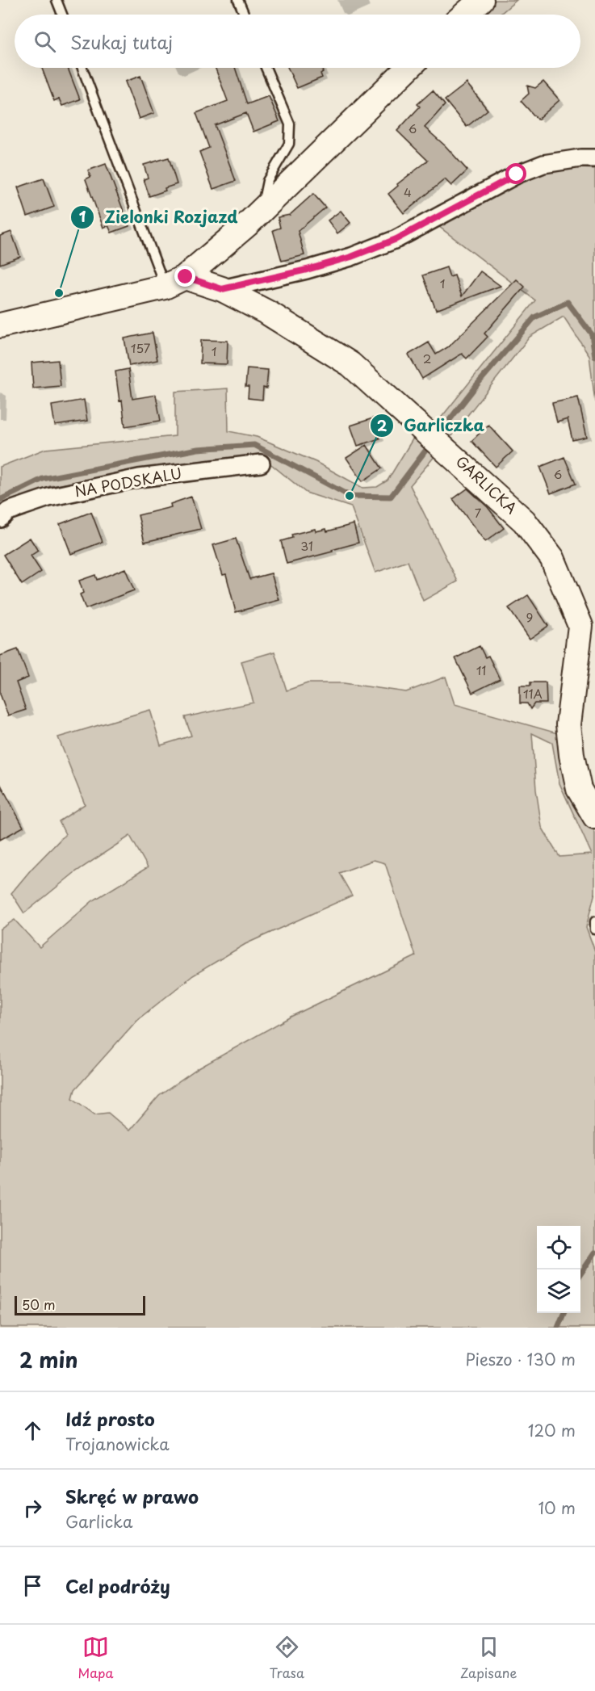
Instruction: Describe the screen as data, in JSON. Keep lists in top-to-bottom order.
{
  "streets": {
    "street": ["NA PODSKALU", "GARLICKA"]
  },
  "places": ["Zielonki Rozjazd", "Garliczka"],
  "house_numbers": [
    "6",
    "4",
    "1",
    "157",
    "1",
    "2",
    "6",
    "7",
    "31",
    "9",
    "11",
    "11A"
  ],
  "scale_bar": "50 m",
  "page": {
    "search": "Szukaj tutaj",
    "scale": "50 m",
    "heading": ["2 min", "Pieszo · 130 m"],
    "list": [
      ["Idź prosto", "Trojanowicka", "120 m"],
      ["Skręć w prawo", "Garlicka", "10 m"],
      "Cel podróży"
    ],
    "nav": ["Mapa", "Trasa", "Zapisane"]
  }
}
